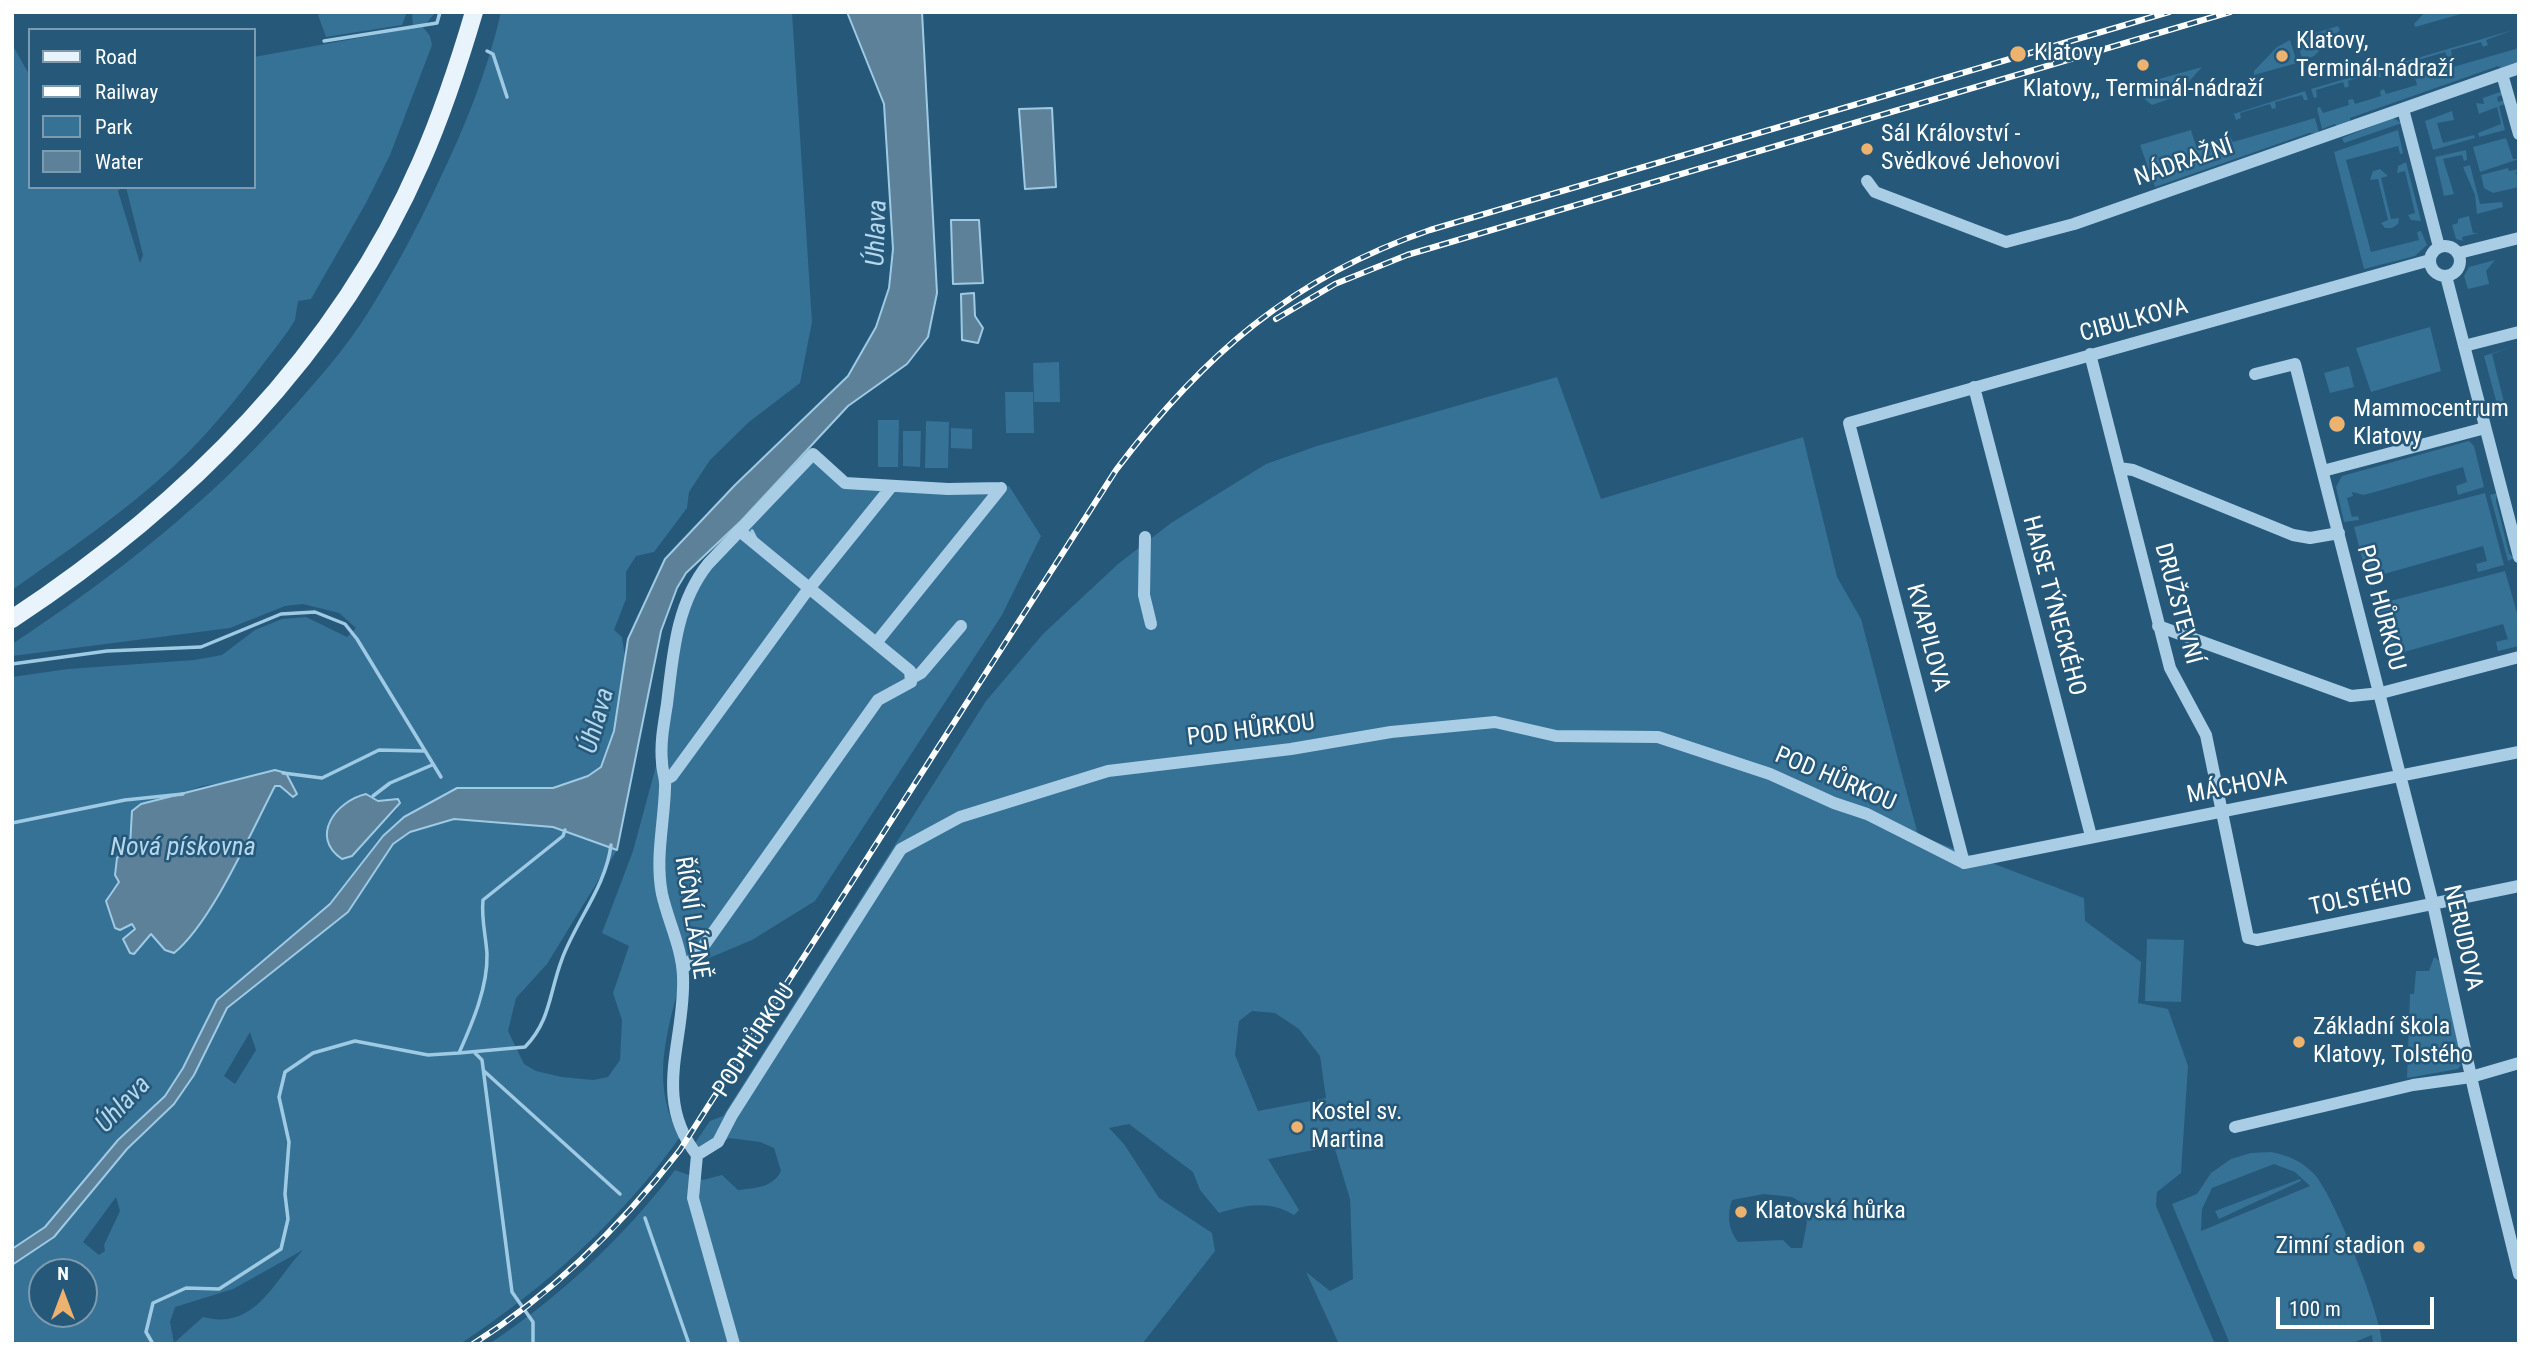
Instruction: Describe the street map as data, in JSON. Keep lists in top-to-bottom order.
{
  "streets": {
    "street": [
      "NÁDRAŽNÍ",
      "CIBULKOVA",
      "DRUŽSTEVNÍ",
      "HAISE TÝNECKÉHO",
      "POD HŮRKOU",
      "KVAPILOVA",
      "MÁCHOVA",
      "TOLSTÉHO",
      "ŘÍČNÍ LÁZNĚ",
      "NERUDOVA"
    ]
  },
  "crossings": [
    ["CIBULKOVA", "DRUŽSTEVNÍ"],
    ["CIBULKOVA", "HAISE TÝNECKÉHO"],
    ["CIBULKOVA", "KVAPILOVA"],
    ["DRUŽSTEVNÍ", "POD HŮRKOU"],
    ["DRUŽSTEVNÍ", "MÁCHOVA"],
    ["DRUŽSTEVNÍ", "TOLSTÉHO"],
    ["HAISE TÝNECKÉHO", "MÁCHOVA"],
    ["POD HŮRKOU", "KVAPILOVA"],
    ["POD HŮRKOU", "MÁCHOVA"],
    ["POD HŮRKOU", "ŘÍČNÍ LÁZNĚ"],
    ["POD HŮRKOU", "NERUDOVA"],
    ["KVAPILOVA", "MÁCHOVA"],
    ["MÁCHOVA", "NERUDOVA"],
    ["TOLSTÉHO", "NERUDOVA"]
  ],
  "water": ["Úhlava", "Nová pískovna"],
  "places": [
    "Klatovy",
    "Klatovy, Terminál-nádraží",
    "Klatovy,, Terminál-nádraží",
    "Sál Království - Svědkové Jehovovi",
    "Mammocentrum Klatovy",
    "Základní škola Klatovy, Tolstého",
    "Kostel sv. Martina",
    "Klatovská hůrka",
    "Zimní stadion"
  ],
  "legend": [
    "Road",
    "Railway",
    "Park",
    "Water"
  ],
  "scale_bar": "100 m",
  "north": "top"
}
